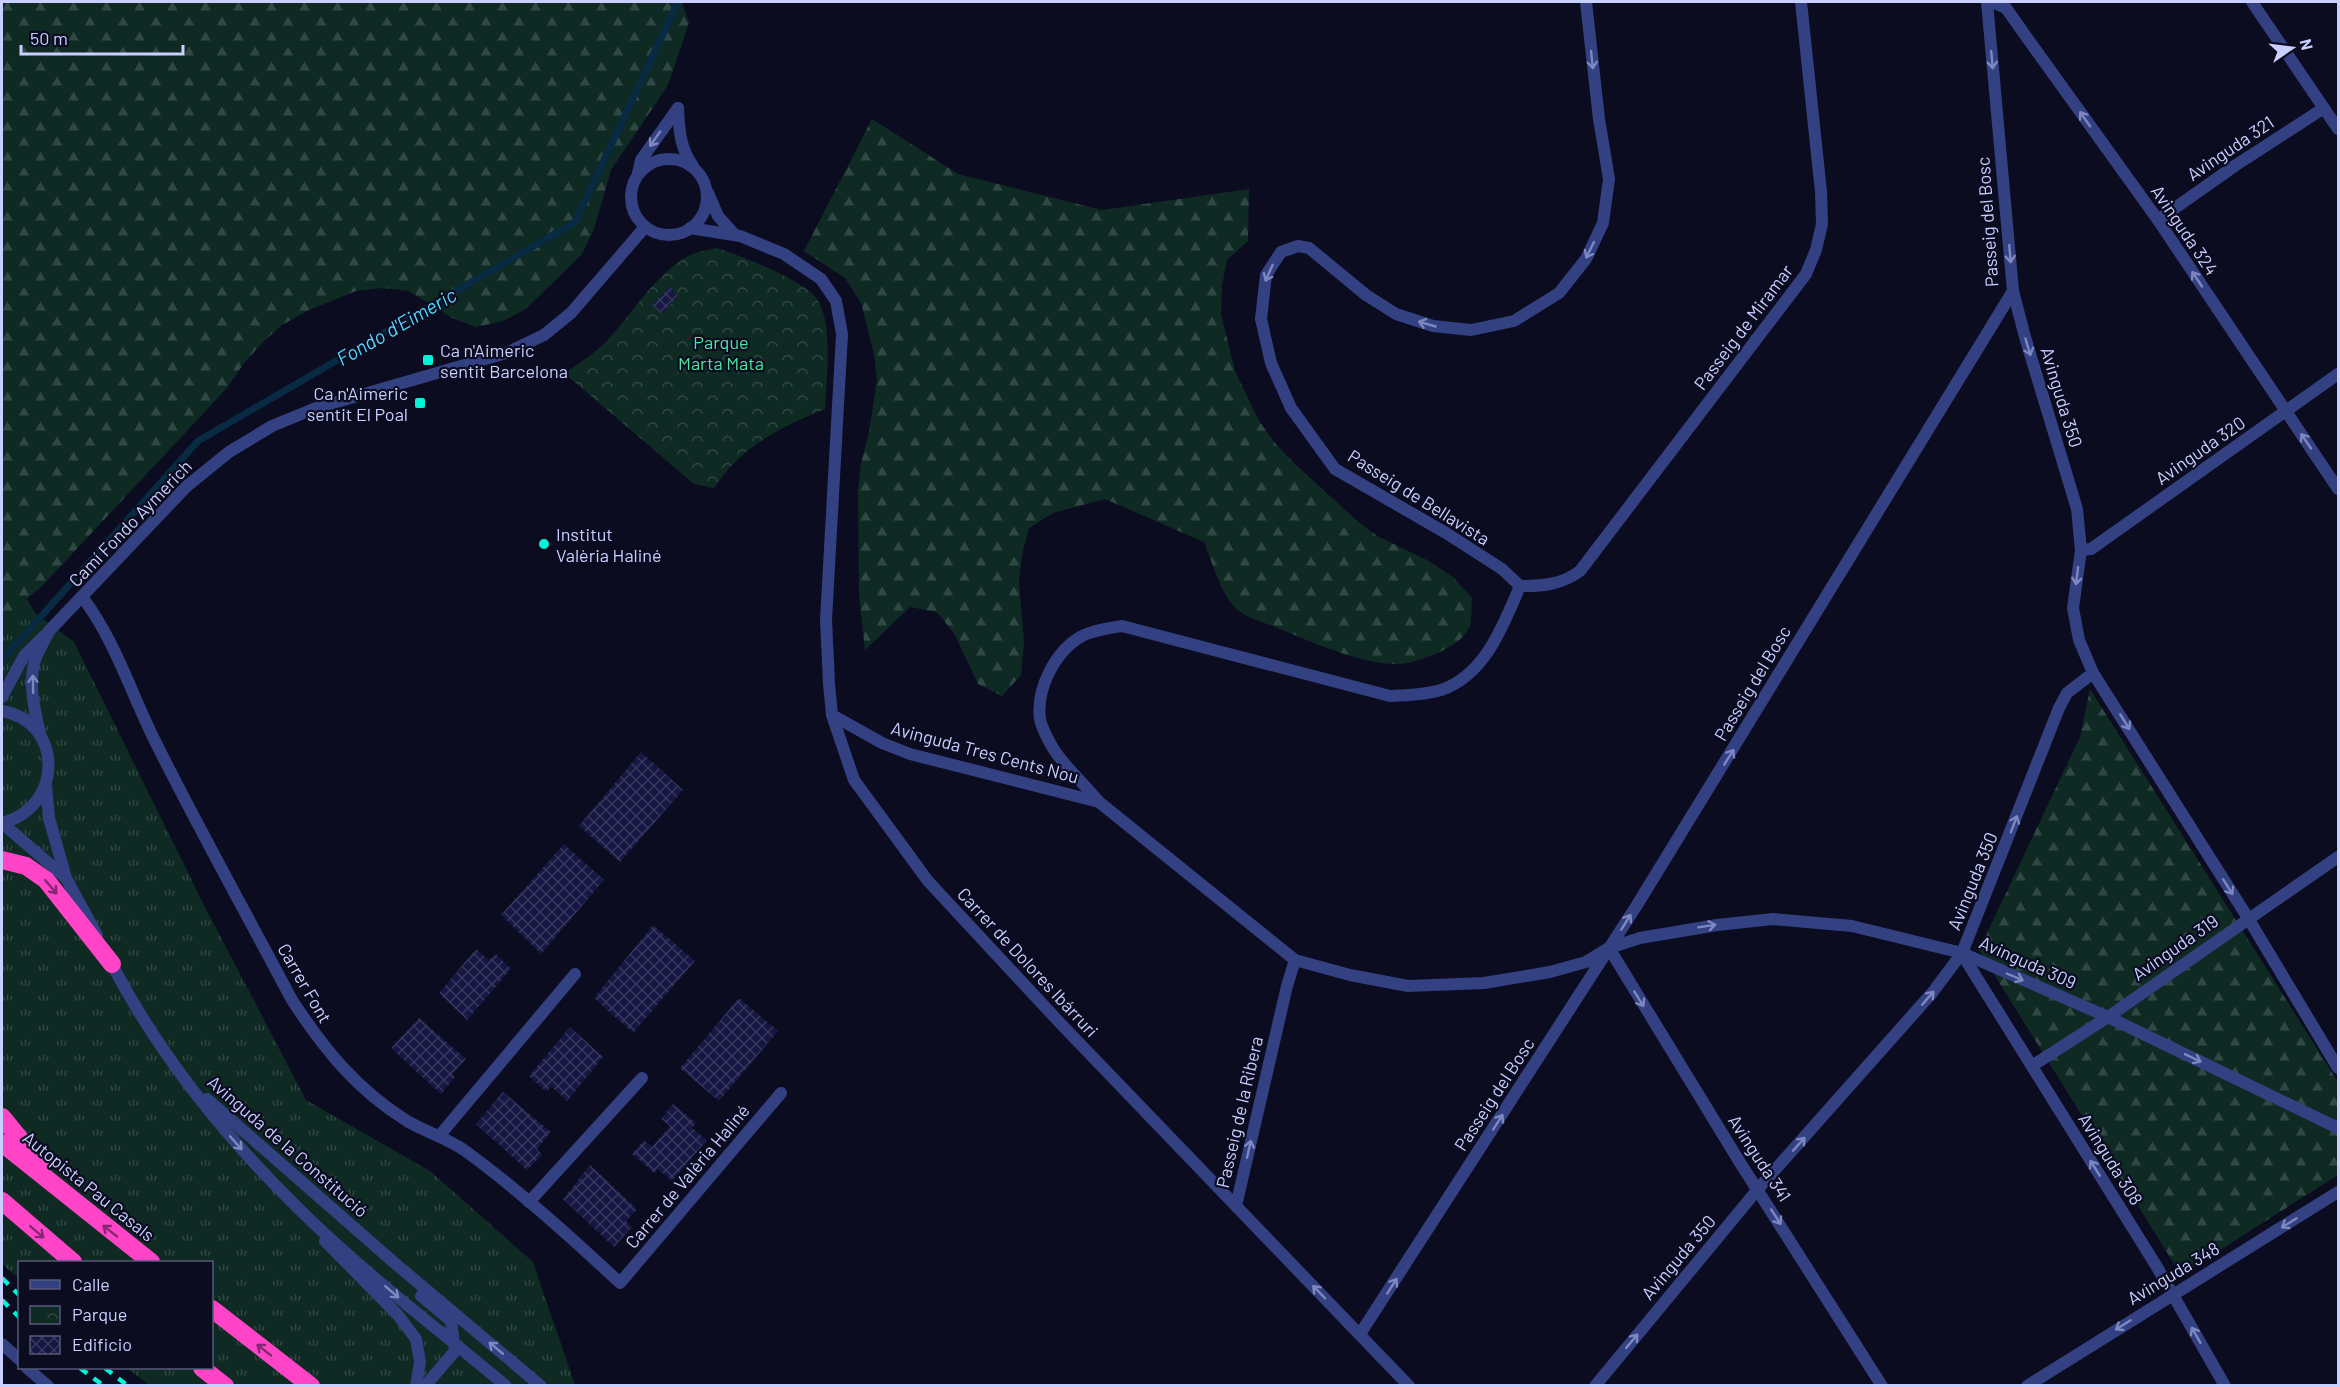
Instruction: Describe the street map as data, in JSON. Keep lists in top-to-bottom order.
{
  "streets": {
    "highway": ["Autopista Pau Casals"],
    "street": [
      "Avinguda 321",
      "Passeig del Bosc",
      "Avinguda 324",
      "Passeig de Miramar",
      "Avinguda 350",
      "Avinguda 320",
      "Passeig de Bellavista",
      "Camí Fondo Aymerich",
      "Avinguda Tres Cents Nou",
      "Avinguda 319",
      "Carrer de Dolores Ibárruri",
      "Avinguda 309",
      "Carrer Font",
      "Passeig de la Ribera",
      "Avinguda de la Constitució",
      "Avinguda 341",
      "Avinguda 308",
      "Carrer de Valèria Haliné",
      "Avinguda 348"
    ]
  },
  "crossings": [
    ["Avinguda 321", "Avinguda 324"],
    ["Passeig del Bosc", "Avinguda 350"],
    ["Passeig del Bosc", "Avinguda Tres Cents Nou"],
    ["Passeig del Bosc", "Avinguda 309"],
    ["Passeig del Bosc", "Passeig de la Ribera"],
    ["Passeig del Bosc", "Avinguda 341"],
    ["Avinguda 324", "Avinguda 320"],
    ["Passeig de Miramar", "Passeig de Bellavista"],
    ["Avinguda 350", "Avinguda 320"],
    ["Avinguda 350", "Avinguda 309"],
    ["Avinguda 350", "Avinguda 341"],
    ["Avinguda 350", "Avinguda 308"],
    ["Camí Fondo Aymerich", "Carrer Font"],
    ["Avinguda Tres Cents Nou", "Carrer de Dolores Ibárruri"],
    ["Avinguda Tres Cents Nou", "Avinguda 309"],
    ["Avinguda Tres Cents Nou", "Passeig de la Ribera"],
    ["Avinguda Tres Cents Nou", "Avinguda 341"],
    ["Avinguda 319", "Avinguda 309"],
    ["Avinguda 319", "Avinguda 308"],
    ["Carrer de Dolores Ibárruri", "Passeig de la Ribera"],
    ["Avinguda 309", "Avinguda 341"],
    ["Avinguda 309", "Avinguda 308"],
    ["Carrer Font", "Carrer de Valèria Haliné"],
    ["Avinguda 308", "Avinguda 348"]
  ],
  "one_way": [
    "Avinguda 324",
    "Avinguda 309",
    "Passeig de la Ribera",
    "Avinguda 341",
    "Avinguda 308",
    "Avinguda 348"
  ],
  "water": ["Fondo d'Eimeric"],
  "parks": ["Parque Marta Mata"],
  "places": {
    "transit": ["Ca n'Aimeric sentit Barcelona", "Ca n'Aimeric sentit El Poal"],
    "other": ["Institut Valèria Haliné"]
  },
  "legend": ["Calle", "Parque", "Edificio"],
  "scale_bar": "50 m",
  "north": "right"
}
